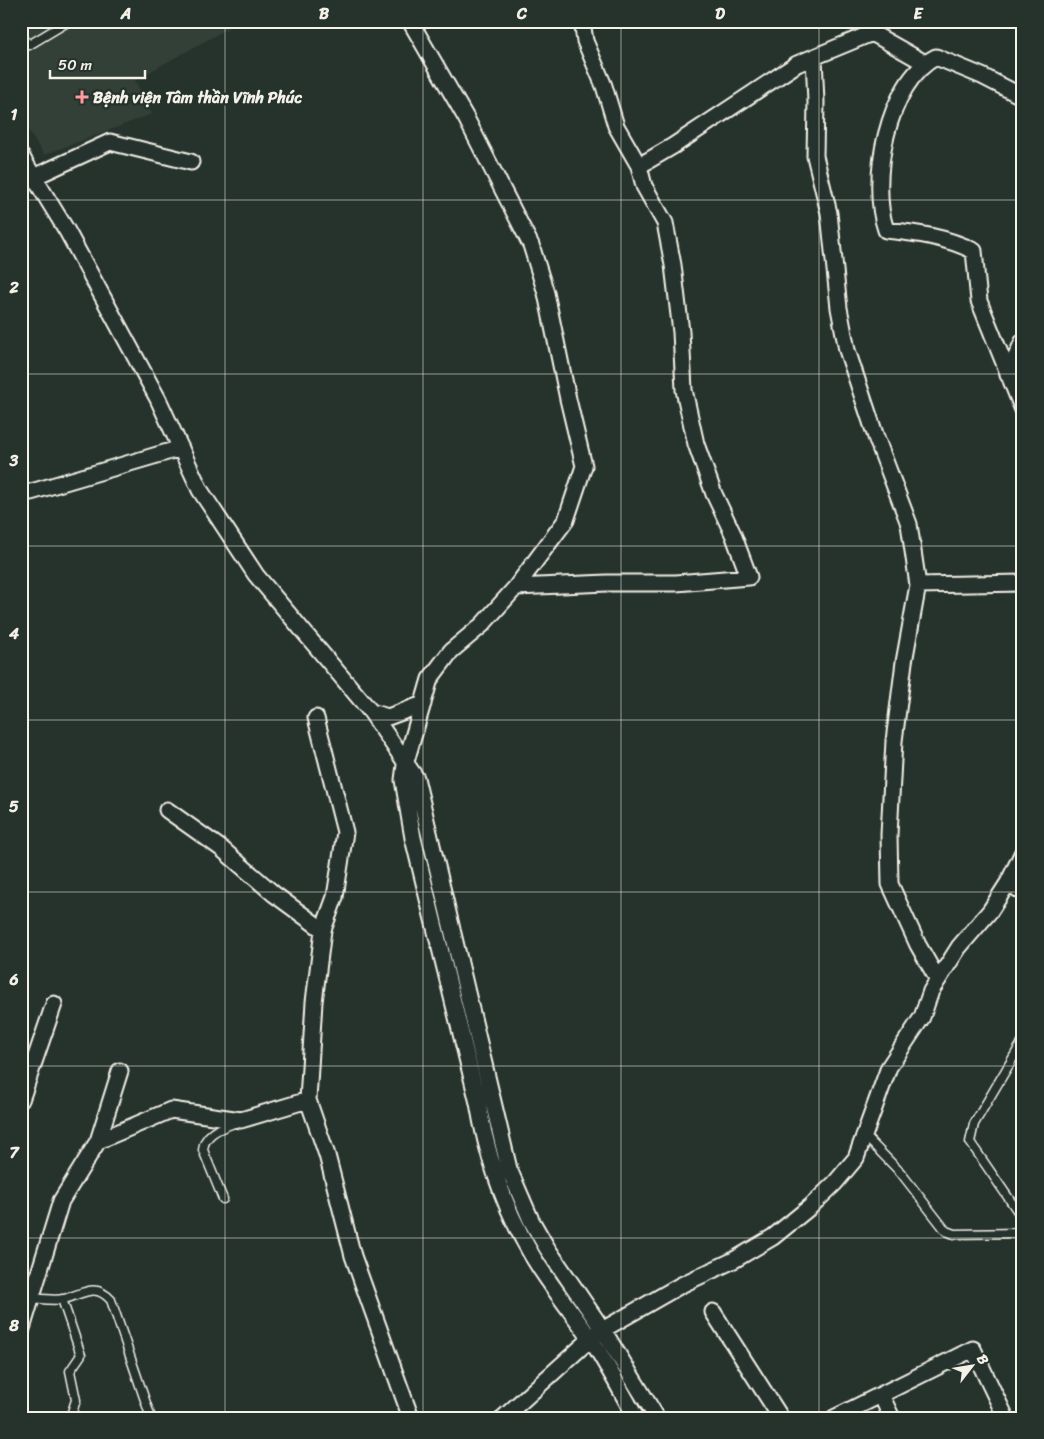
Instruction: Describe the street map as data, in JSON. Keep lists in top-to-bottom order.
{
  "places": {
    "health": ["Bệnh viện Tâm thần Vĩnh Phúc"]
  },
  "scale_bar": "50 m",
  "north": "top right",
  "grid": {
    "columns": [
      "A",
      "B",
      "C",
      "D",
      "E"
    ],
    "rows": [
      "1",
      "2",
      "3",
      "4",
      "5",
      "6",
      "7",
      "8"
    ]
  }
}
